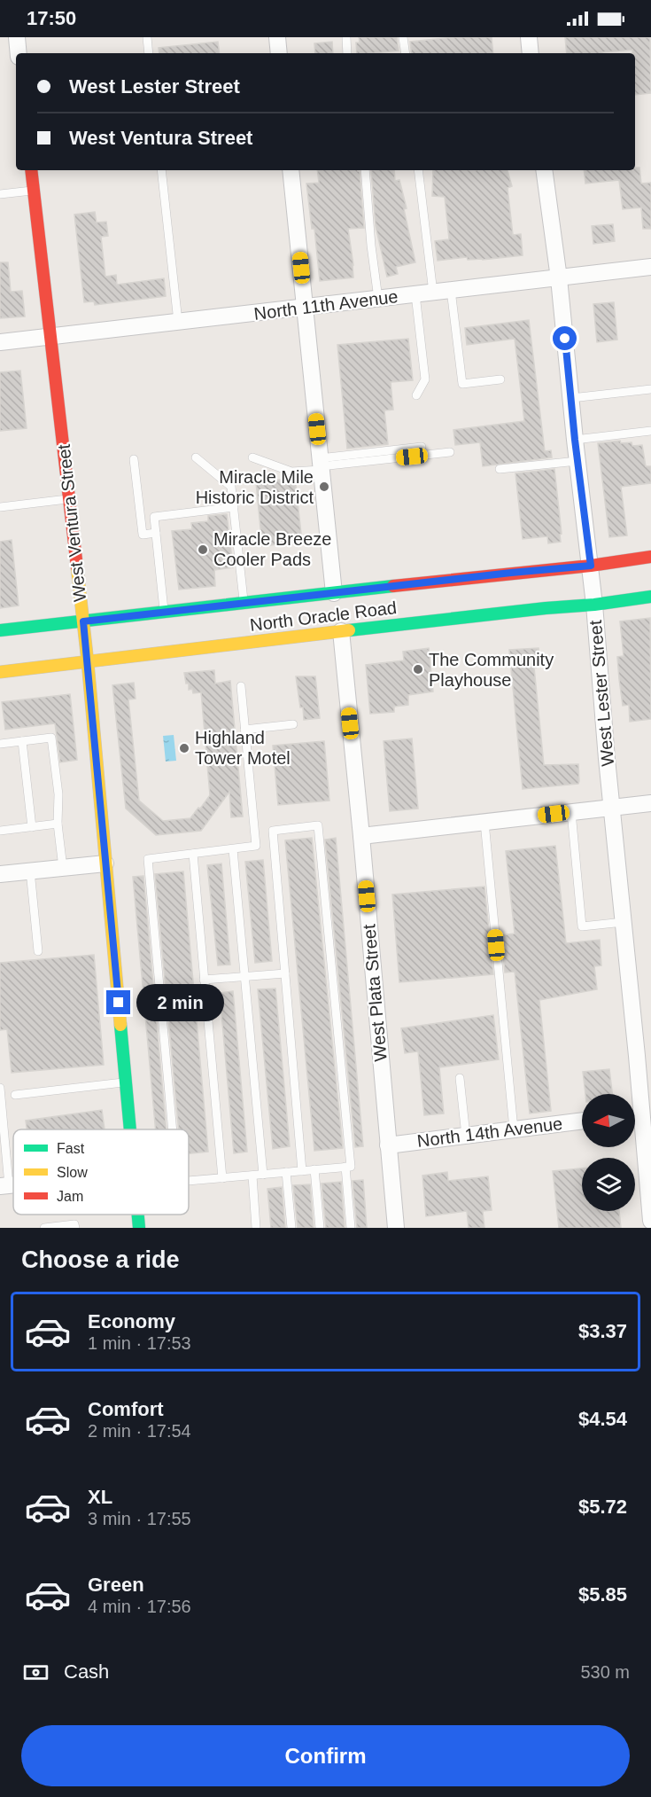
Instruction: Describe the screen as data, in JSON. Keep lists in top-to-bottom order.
{
  "streets": {
    "main road": ["West Ventura Street", "North Oracle Road"],
    "street": [
      "North 11th Avenue",
      "West Lester Street",
      "West Plata Street",
      "North 14th Avenue"
    ]
  },
  "crossings": [
    ["North 11th Avenue", "West Ventura Street"],
    ["North 11th Avenue", "West Lester Street"],
    ["West Ventura Street", "North Oracle Road"],
    ["North Oracle Road", "West Lester Street"],
    ["North Oracle Road", "West Plata Street"],
    ["West Plata Street", "North 14th Avenue"]
  ],
  "places": [
    "Miracle Mile Historic District",
    "Miracle Breeze Cooler Pads",
    "The Community Playhouse",
    "Highland Tower Motel"
  ],
  "legend": ["Fast", "Slow", "Jam"],
  "north": "left",
  "page": {
    "status": "17:50",
    "banner": ["West Lester Street", "West Ventura Street"],
    "bubble": "2 min",
    "heading": "Choose a ride",
    "list": [
      {
        "name": "Economy",
        "note": "1 min · 17:53",
        "value": "$3.37"
      },
      {
        "name": "Comfort",
        "note": "2 min · 17:54",
        "value": "$4.54"
      },
      {
        "name": "XL",
        "note": "3 min · 17:55",
        "value": "$5.72"
      },
      {
        "name": "Green",
        "note": "4 min · 17:56",
        "value": "$5.85"
      }
    ],
    "pay": ["Cash", "530 m"],
    "buttons": "Confirm"
  }
}
